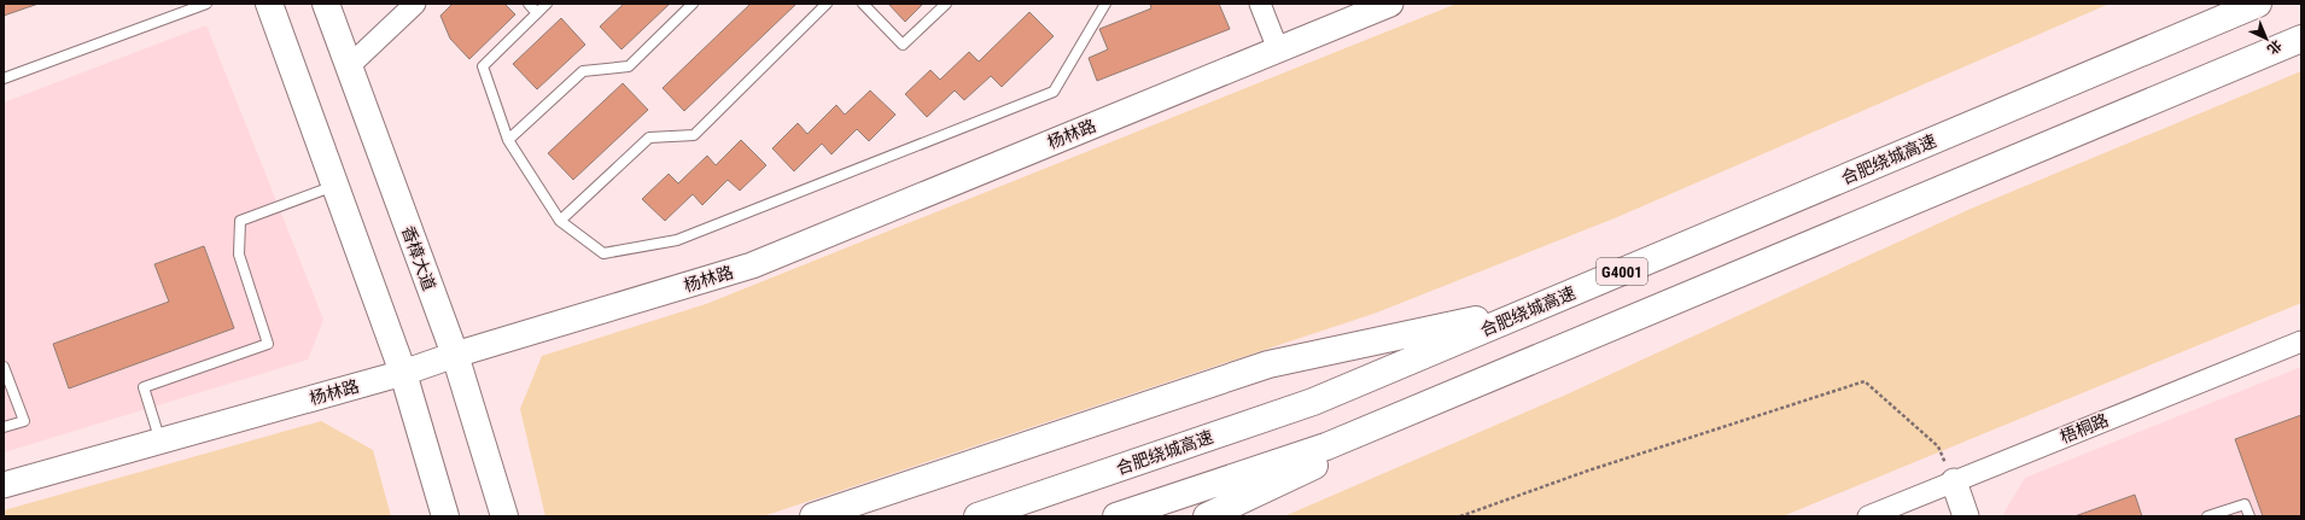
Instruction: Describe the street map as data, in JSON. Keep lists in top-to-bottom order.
{
  "streets": {
    "main road": ["合肥绕城高速", "香樟大道", "G4001"],
    "street": ["杨林路", "梧桐路"]
  },
  "crossings": [
    ["杨林路", "香樟大道"]
  ],
  "north": "bottom right"
}
